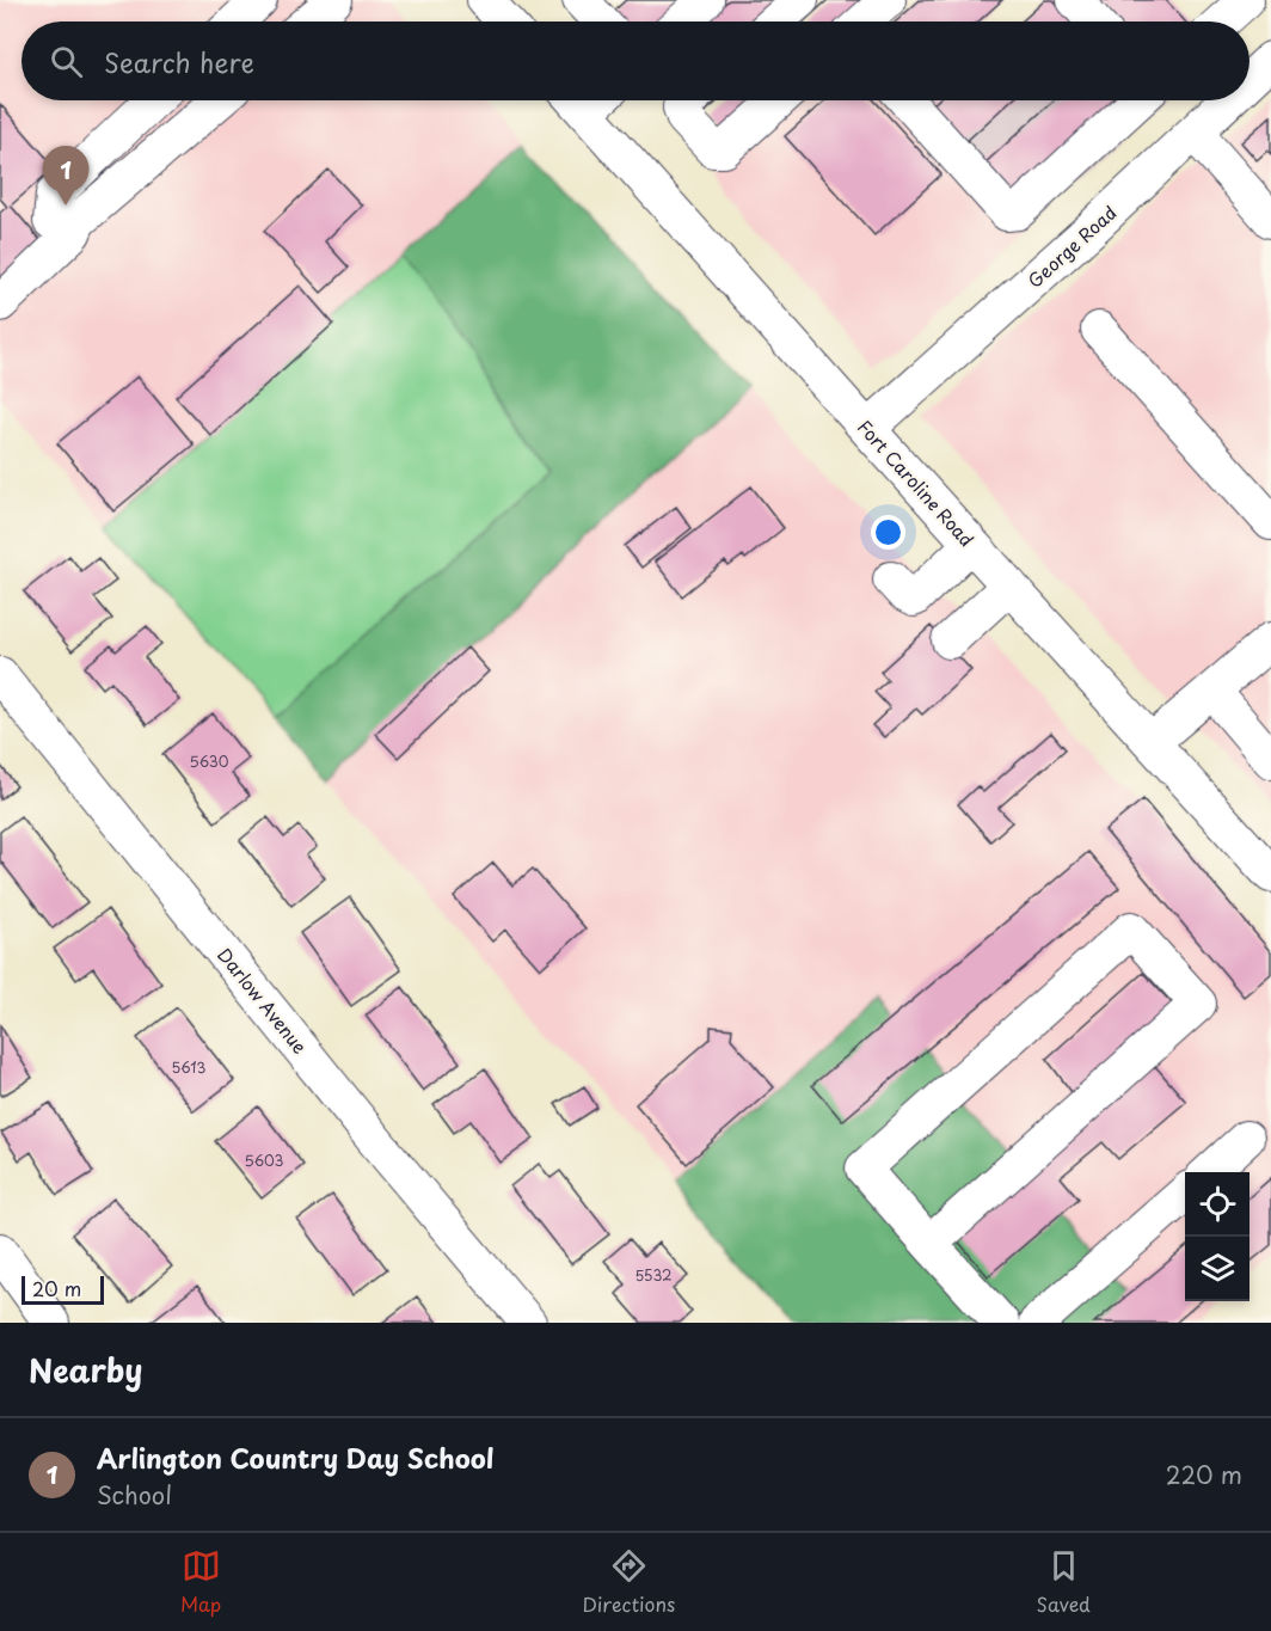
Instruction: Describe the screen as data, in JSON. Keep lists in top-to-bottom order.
{
  "streets": {
    "street": ["George Road", "Fort Caroline Road", "Darlow Avenue"]
  },
  "crossings": [
    ["George Road", "Fort Caroline Road"]
  ],
  "house_numbers": [
    "5630",
    "5613",
    "5603",
    "5532"
  ],
  "scale_bar": "20 m",
  "page": {
    "search": "Search here",
    "pins": "1",
    "scale": "20 m",
    "heading": "Nearby",
    "list": [
      {
        "mark": "1",
        "name": "Arlington Country Day School",
        "note": "School",
        "value": "220 m"
      }
    ],
    "nav": ["Map", "Directions", "Saved"]
  }
}
